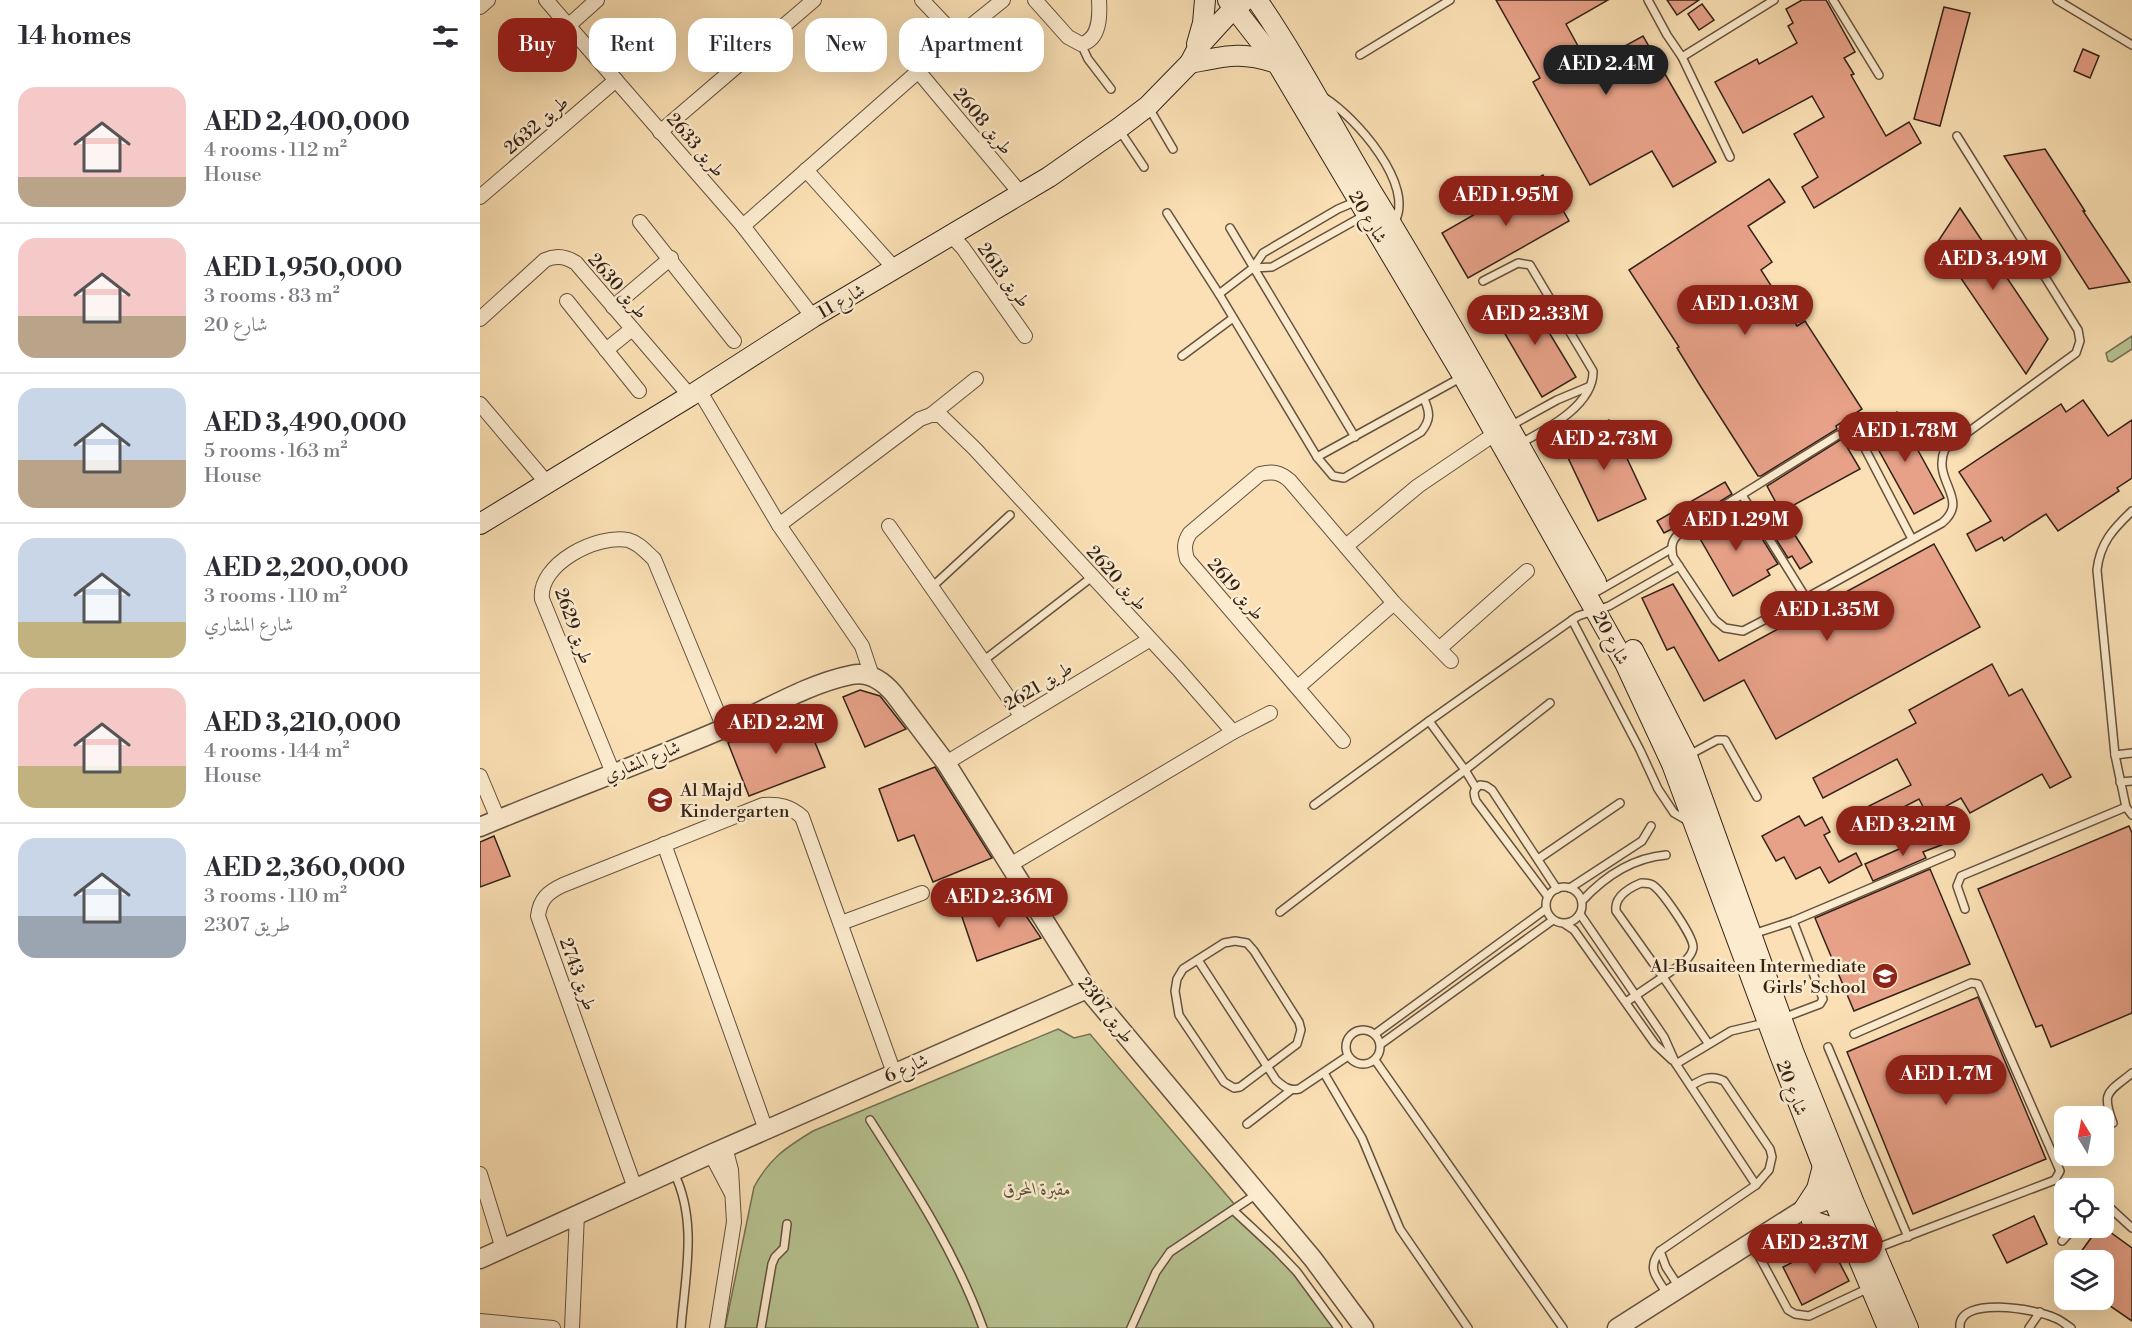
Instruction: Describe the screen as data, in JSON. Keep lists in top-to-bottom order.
{
  "streets": {
    "main road": ["شارع 20", "شارع 11"],
    "street": [
      "طريق 2608",
      "طريق 2632",
      "طريق 2633",
      "طريق 2613",
      "طريق 2630",
      "طريق 2620",
      "طريق 2619",
      "طريق 2629",
      "طريق 2621",
      "شارع المشاري",
      "طريق 2743",
      "طريق 2307",
      "شارع 6"
    ]
  },
  "crossings": [
    ["طريق 2608", "شارع 11"],
    ["طريق 2632", "طريق 2633"],
    ["طريق 2633", "شارع 11"],
    ["شارع 20", "شارع 11"],
    ["طريق 2613", "شارع 11"],
    ["طريق 2630", "شارع 11"],
    ["طريق 2630", "شارع المشاري"],
    ["طريق 2630", "طريق 2307"],
    ["طريق 2620", "طريق 2621"],
    ["طريق 2629", "شارع المشاري"],
    ["طريق 2621", "طريق 2307"],
    ["شارع المشاري", "طريق 2307"],
    ["طريق 2743", "شارع 6"],
    ["طريق 2307", "شارع 6"]
  ],
  "parks": ["مقبرة المحرق"],
  "places": {
    "school or university": ["Al Majd Kindergarten", "Al-Busaiteen Intermediate Girls' School"]
  },
  "north": "top",
  "page": {
    "heading": "14 homes",
    "chip": [
      "Buy",
      "Rent",
      "Filters",
      "New",
      "Apartment"
    ],
    "price": [
      "AED 2.4M",
      "AED 1.95M",
      "AED 3.49M",
      "AED 1.03M",
      "AED 2.33M",
      "AED 1.78M",
      "AED 2.73M",
      "AED 1.29M",
      "AED 1.35M",
      "AED 2.2M",
      "AED 3.21M",
      "AED 2.36M",
      "AED 1.7M",
      "AED 2.37M"
    ],
    "list": [
      {
        "name": "AED 2,400,000",
        "note": "4 rooms · 112 m² · House"
      },
      {
        "name": "AED 1,950,000",
        "note": "3 rooms · 83 m² · شارع 20"
      },
      {
        "name": "AED 3,490,000",
        "note": "5 rooms · 163 m² · House"
      },
      {
        "name": "AED 2,200,000",
        "note": "3 rooms · 110 m² · شارع المشاري"
      },
      {
        "name": "AED 3,210,000",
        "note": "4 rooms · 144 m² · House"
      },
      {
        "name": "AED 2,360,000",
        "note": "3 rooms · 110 m² · طريق 2307"
      }
    ]
  }
}
